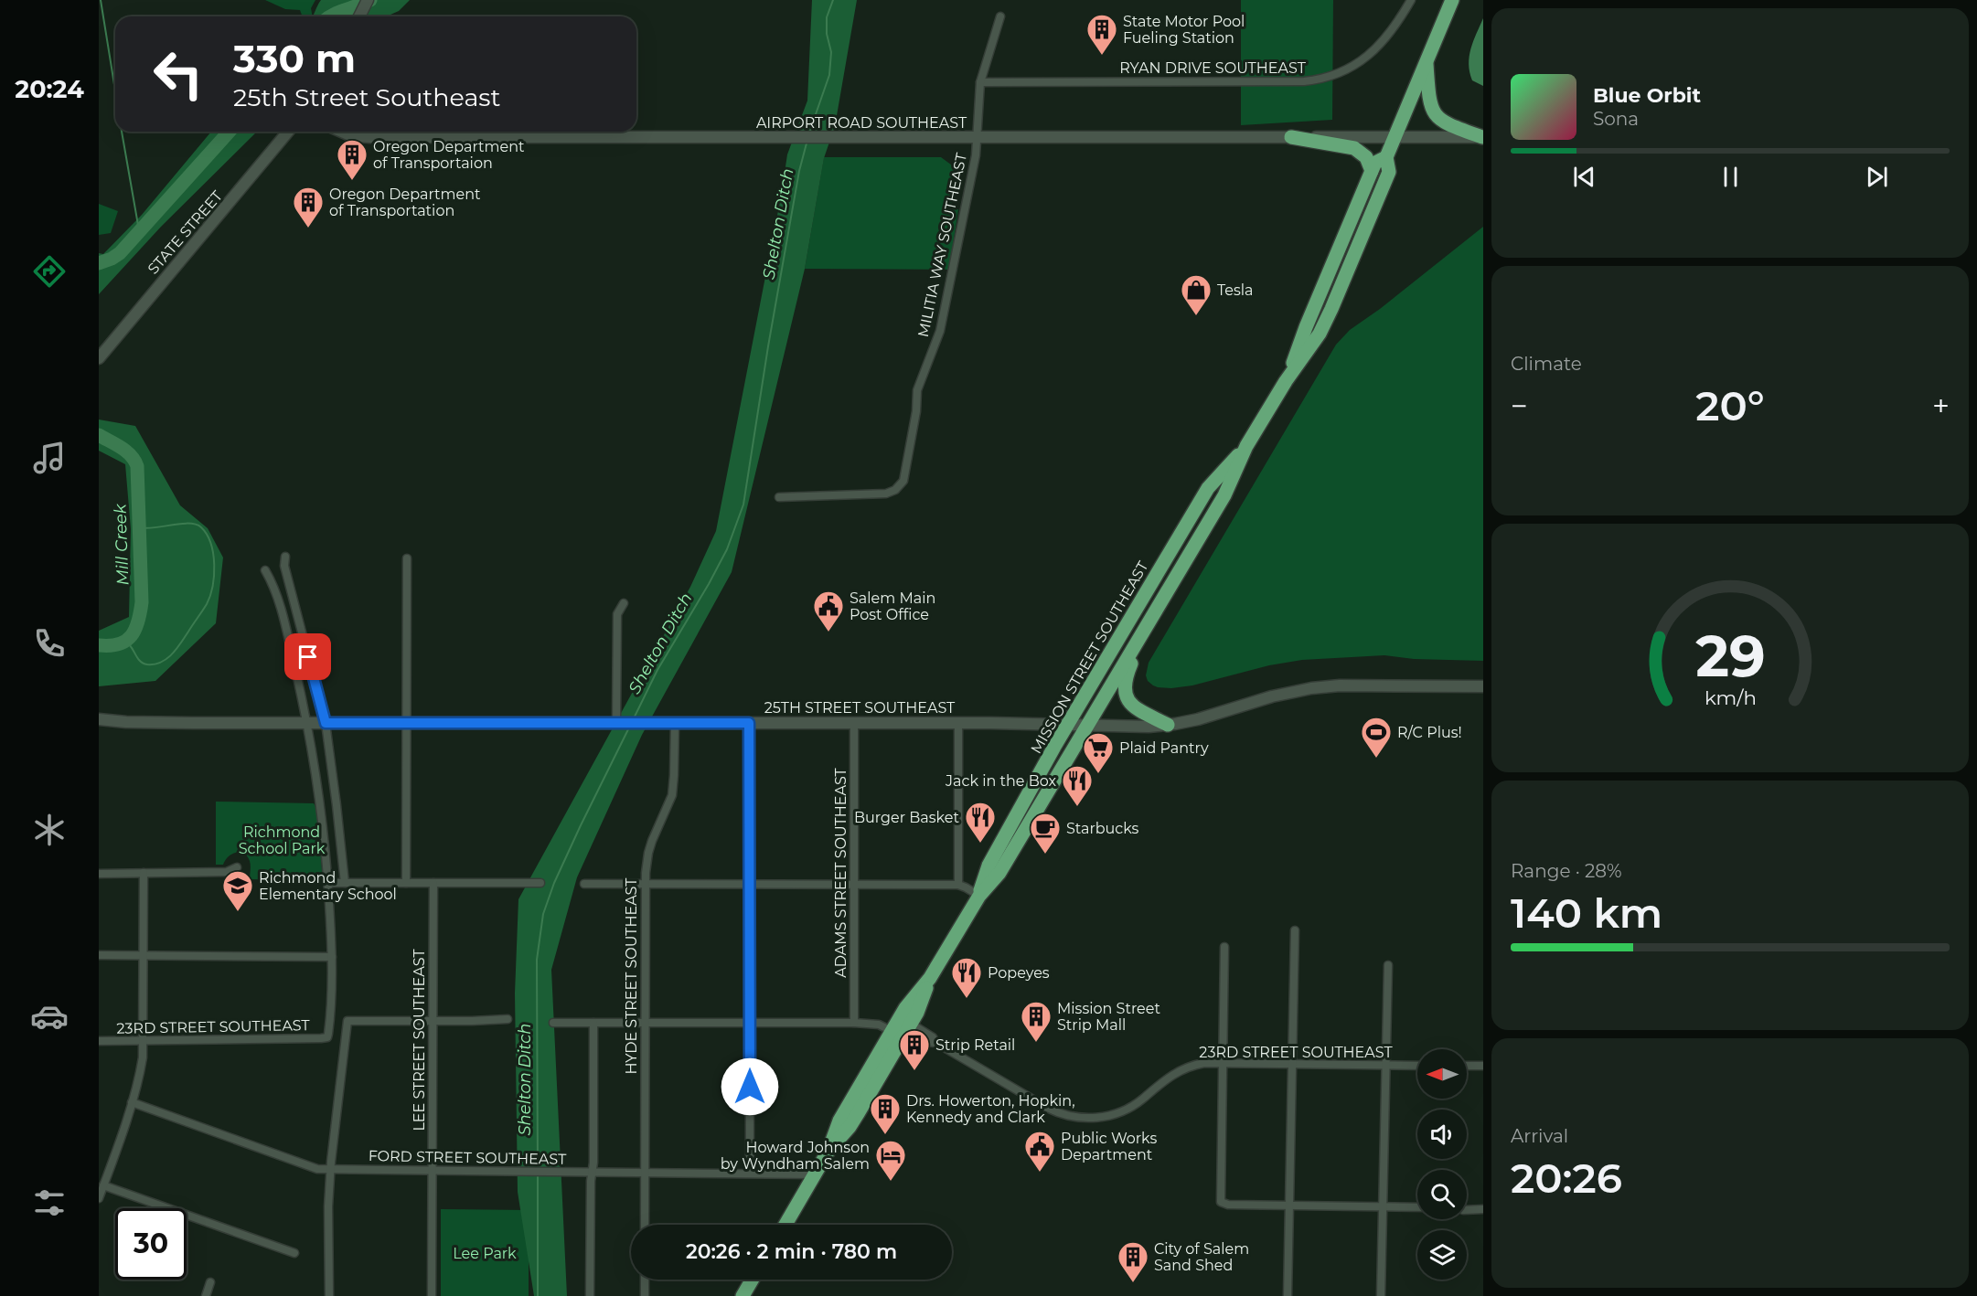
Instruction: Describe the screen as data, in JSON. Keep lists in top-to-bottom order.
{
  "streets": {
    "highway": ["MISSION STREET SOUTHEAST"],
    "main road": ["AIRPORT ROAD SOUTHEAST", "STATE STREET", "25TH STREET SOUTHEAST"],
    "street": [
      "RYAN DRIVE SOUTHEAST",
      "MILITIA WAY SOUTHEAST",
      "ADAMS STREET SOUTHEAST",
      "HYDE STREET SOUTHEAST",
      "23RD STREET SOUTHEAST",
      "LEE STREET SOUTHEAST",
      "FORD STREET SOUTHEAST"
    ]
  },
  "crossings": [
    ["RYAN DRIVE SOUTHEAST", "MILITIA WAY SOUTHEAST"],
    ["AIRPORT ROAD SOUTHEAST", "MILITIA WAY SOUTHEAST"],
    ["AIRPORT ROAD SOUTHEAST", "MISSION STREET SOUTHEAST"],
    ["MISSION STREET SOUTHEAST", "25TH STREET SOUTHEAST"],
    ["MISSION STREET SOUTHEAST", "23RD STREET SOUTHEAST"],
    ["MISSION STREET SOUTHEAST", "FORD STREET SOUTHEAST"],
    ["25TH STREET SOUTHEAST", "ADAMS STREET SOUTHEAST"],
    ["25TH STREET SOUTHEAST", "HYDE STREET SOUTHEAST"],
    ["HYDE STREET SOUTHEAST", "FORD STREET SOUTHEAST"],
    ["LEE STREET SOUTHEAST", "FORD STREET SOUTHEAST"]
  ],
  "water": ["Shelton Ditch", "Mill Creek"],
  "parks": ["Richmond School Park", "Lee Park"],
  "places": {
    "building": [
      "State Motor Pool Fueling Station",
      "Oregon Department of Transportaion",
      "Oregon Department of Transportation",
      "Mission Street Strip Mall",
      "Strip Retail",
      "Drs. Howerton, Hopkin, Kennedy and Clark",
      "City of Salem Sand Shed"
    ],
    "shop": ["Tesla"],
    "public building": ["Salem Main Post Office", "Public Works Department"],
    "sports": ["R/C Plus!"],
    "supermarket": ["Plaid Pantry"],
    "restaurant": ["Jack in the Box", "Burger Basket", "Popeyes"],
    "cafe": ["Starbucks"],
    "school or university": ["Richmond Elementary School"],
    "hotel": ["Howard Johnson by Wyndham Salem"]
  },
  "north": "left",
  "page": {
    "tabs": "20:24",
    "turn": ["330 m", "25th Street Southeast"],
    "song": ["Blue Orbit", "Sona"],
    "tile": [
      "Climate",
      ["Range · 28%", "140 km"],
      ["Arrival", "20:26"]
    ],
    "heat": ["−", "20°", "+"],
    "limit": "30",
    "trip": "20:26 · 2 min · 780 m",
    "gauge": ["29", "km/h"]
  }
}
